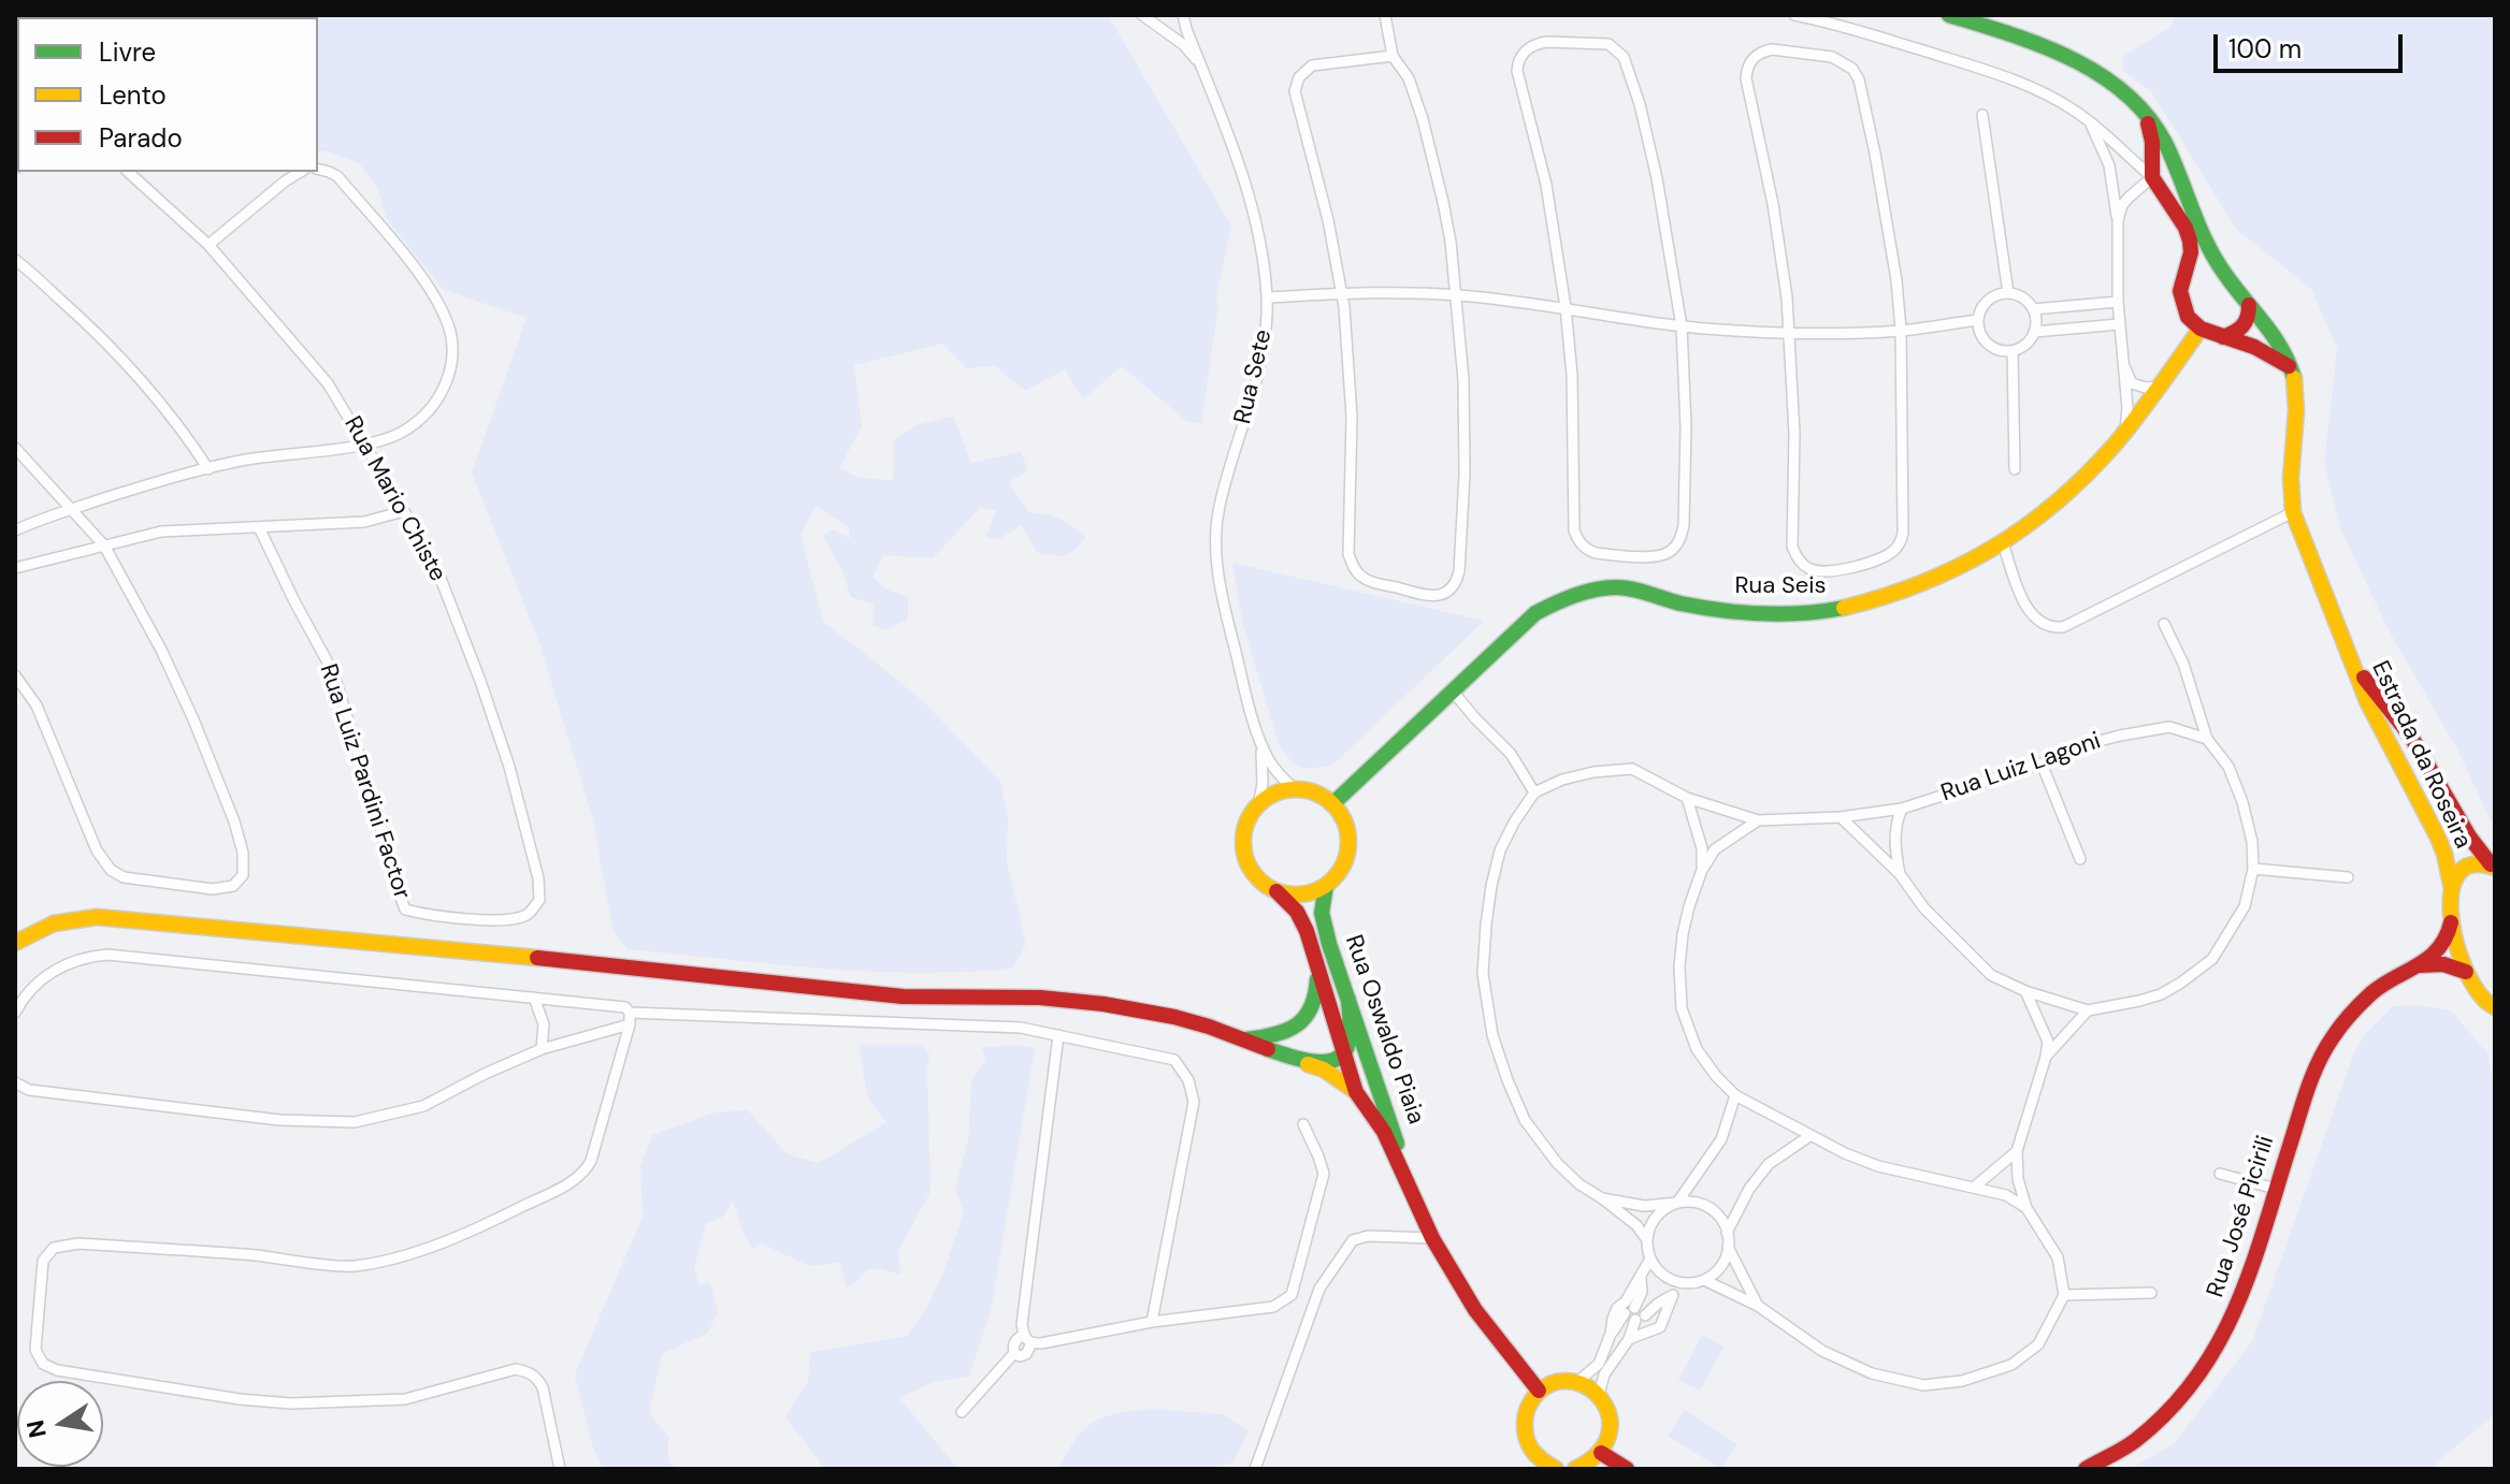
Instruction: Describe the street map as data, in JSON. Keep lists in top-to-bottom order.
{
  "streets": {
    "street": [
      "Rua Sete",
      "Rua Mario Chiste",
      "Rua Seis",
      "Estrada da Roseira",
      "Rua Luiz Lagoni",
      "Rua Luiz Pardini Factor",
      "Rua Oswaldo Piaia",
      "Rua José Picirili"
    ]
  },
  "crossings": [
    ["Rua Sete", "Rua Seis"],
    ["Rua Sete", "Rua Oswaldo Piaia"],
    ["Rua Mario Chiste", "Rua Luiz Pardini Factor"],
    ["Rua Seis", "Estrada da Roseira"],
    ["Rua Seis", "Rua Oswaldo Piaia"],
    ["Estrada da Roseira", "Rua José Picirili"]
  ],
  "legend": ["Livre", "Lento", "Parado"],
  "scale_bar": "100 m",
  "north": "left"
}
